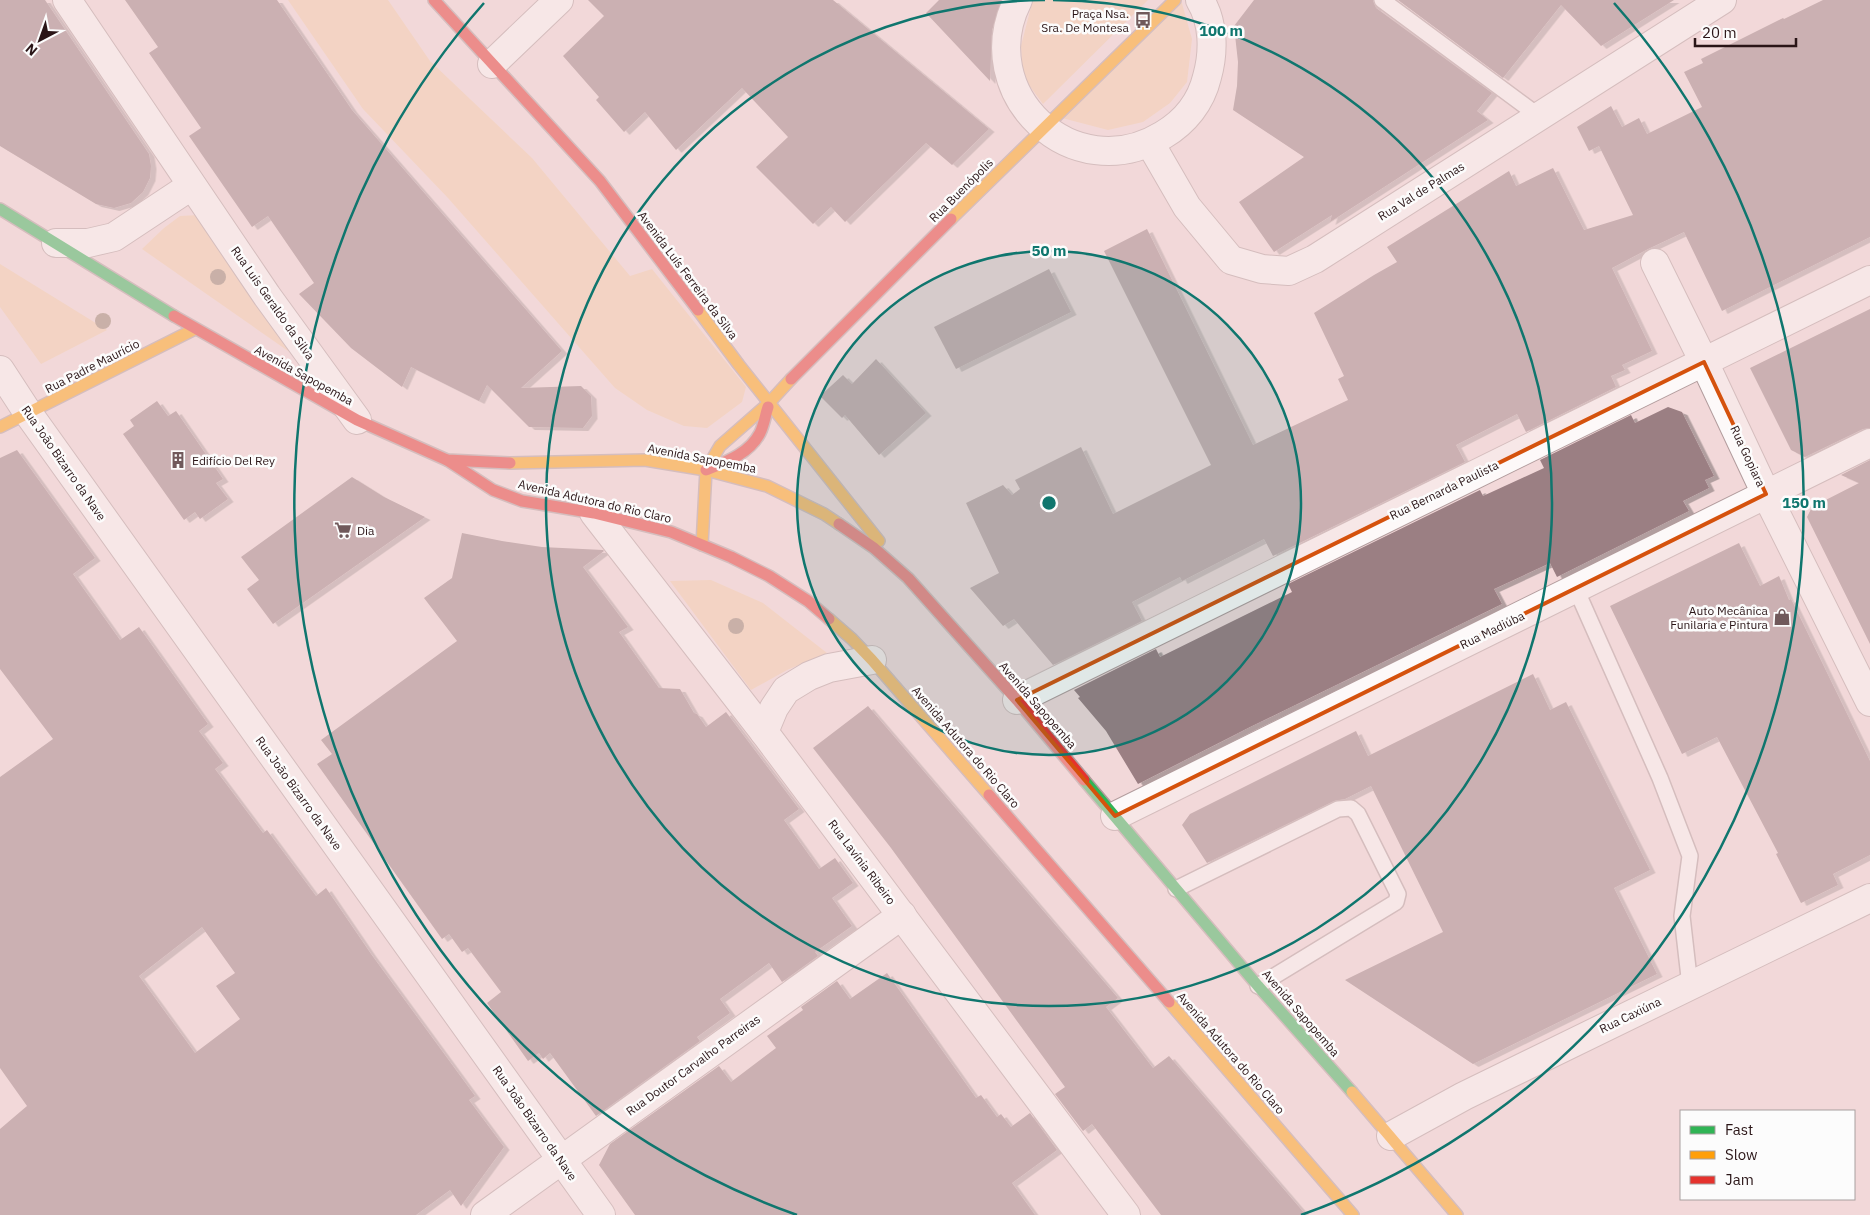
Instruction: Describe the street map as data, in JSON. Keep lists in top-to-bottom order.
{
  "streets": {
    "main road": [
      "Rua Buenópolis",
      "Avenida Luís Ferreira da Silva",
      "Rua Padre Maurício",
      "Avenida Sapopemba",
      "Avenida Adutora do Rio Claro"
    ],
    "street": [
      "Rua Val de Palmas",
      "Rua Luis Geraldo da Silva",
      "Rua Gopiara",
      "Rua João Bizarro da Nave",
      "Rua Bernarda Paulista",
      "Rua Madiúba",
      "Rua Lavínia Ribeiro",
      "Rua Caxiúna",
      "Rua Doutor Carvalho Parreiras"
    ]
  },
  "crossings": [
    ["Rua Buenópolis", "Avenida Luís Ferreira da Silva"],
    ["Rua Buenópolis", "Avenida Sapopemba"],
    ["Rua Buenópolis", "Avenida Adutora do Rio Claro"],
    ["Avenida Luís Ferreira da Silva", "Avenida Sapopemba"],
    ["Rua Luis Geraldo da Silva", "Avenida Sapopemba"],
    ["Rua Padre Maurício", "Avenida Sapopemba"],
    ["Rua Padre Maurício", "Rua João Bizarro da Nave"],
    ["Avenida Sapopemba", "Rua Bernarda Paulista"],
    ["Avenida Sapopemba", "Avenida Adutora do Rio Claro"],
    ["Avenida Sapopemba", "Rua Madiúba"],
    ["Avenida Sapopemba", "Rua Caxiúna"],
    ["Rua Gopiara", "Rua Bernarda Paulista"],
    ["Rua Gopiara", "Rua Madiúba"],
    ["Rua João Bizarro da Nave", "Rua Doutor Carvalho Parreiras"],
    ["Avenida Adutora do Rio Claro", "Rua Lavínia Ribeiro"],
    ["Rua Lavínia Ribeiro", "Rua Doutor Carvalho Parreiras"]
  ],
  "places": {
    "bus stop": ["Praça Nsa. Sra. De Montesa"],
    "building": ["Edifício Del Rey"],
    "supermarket": ["Dia"],
    "shop": ["Auto Mecânica Funilaria e Pintura"]
  },
  "legend": ["Fast", "Slow", "Jam"],
  "scale_bar": "20 m",
  "north": "bottom left",
  "rings": ["100 m", "50 m", "150 m"]
}
